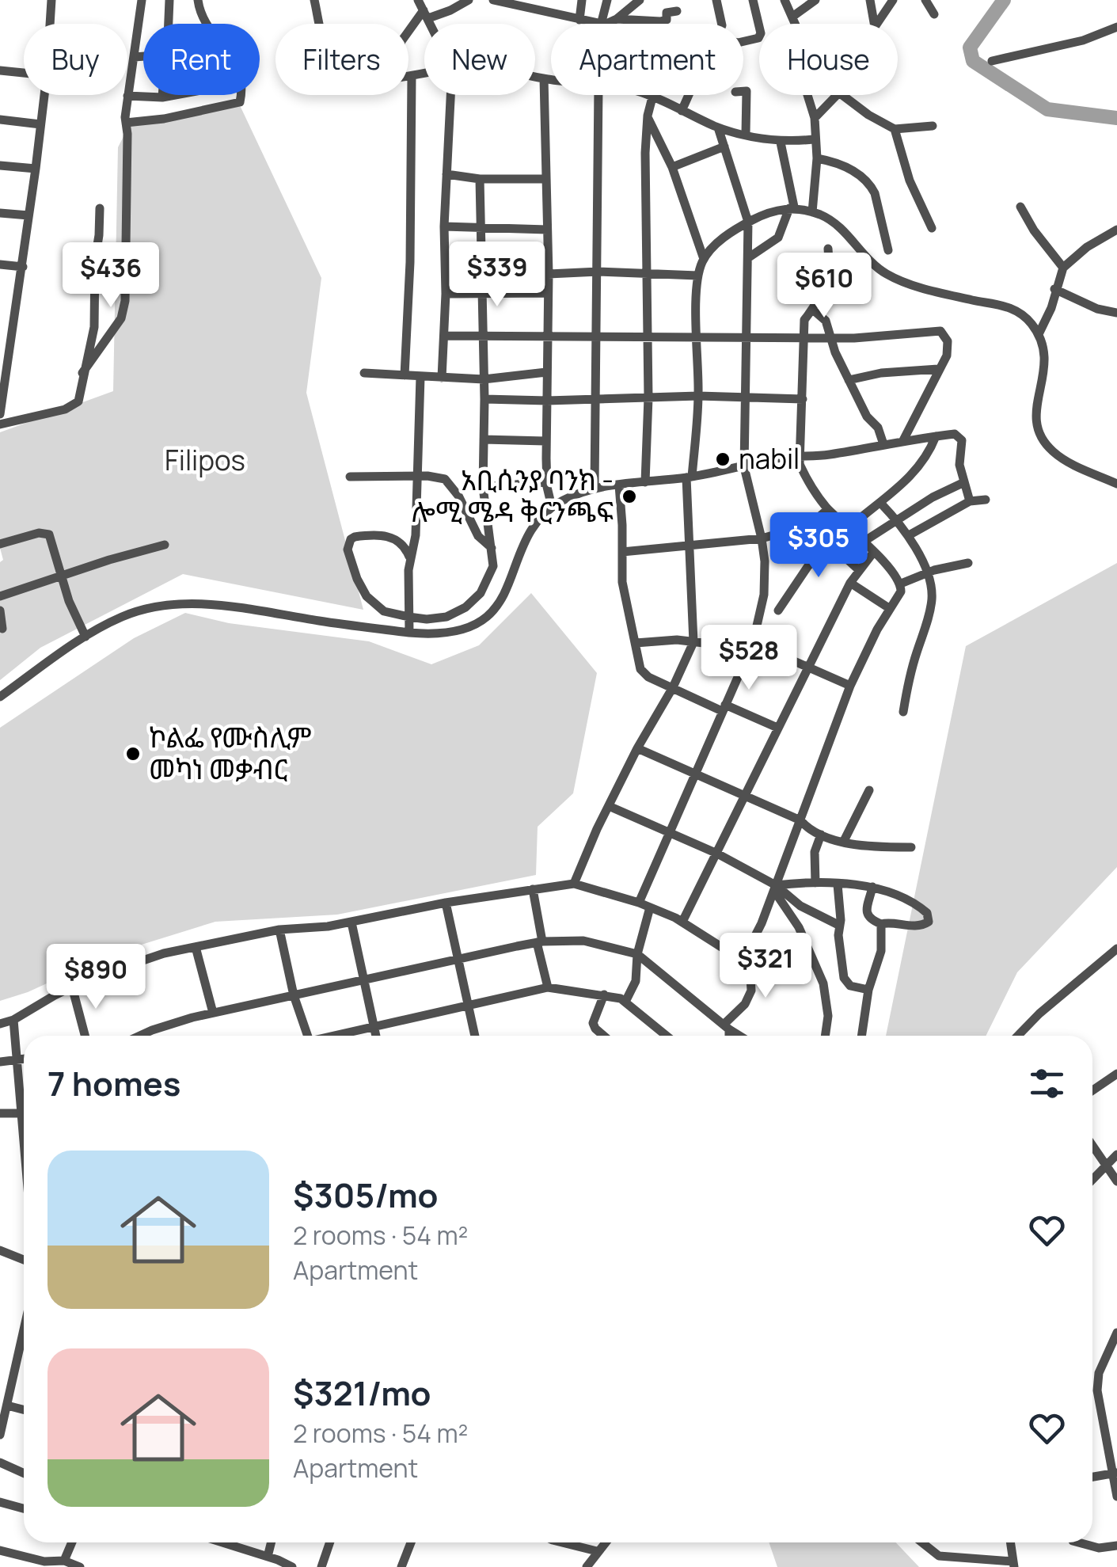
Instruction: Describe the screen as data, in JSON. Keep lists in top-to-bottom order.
{
  "parks": ["Filipos"],
  "places": ["nabil", "አቢሲንያ ባንክ - ሎሚ ሜዳ ቅርንጫፍ", "ኮልፌ የሙስሊም መካነ መቃብር"],
  "page": {
    "chip": [
      "Buy",
      "Rent",
      "Filters",
      "New",
      "Apartment",
      "House"
    ],
    "price": [
      "$339",
      "$436",
      "$610",
      "$305",
      "$528",
      "$321",
      "$890"
    ],
    "heading": "7 homes",
    "list": [
      {
        "name": "$305/mo",
        "note": "2 rooms · 54 m² · Apartment"
      },
      {
        "name": "$321/mo",
        "note": "2 rooms · 54 m² · Apartment"
      }
    ]
  }
}
